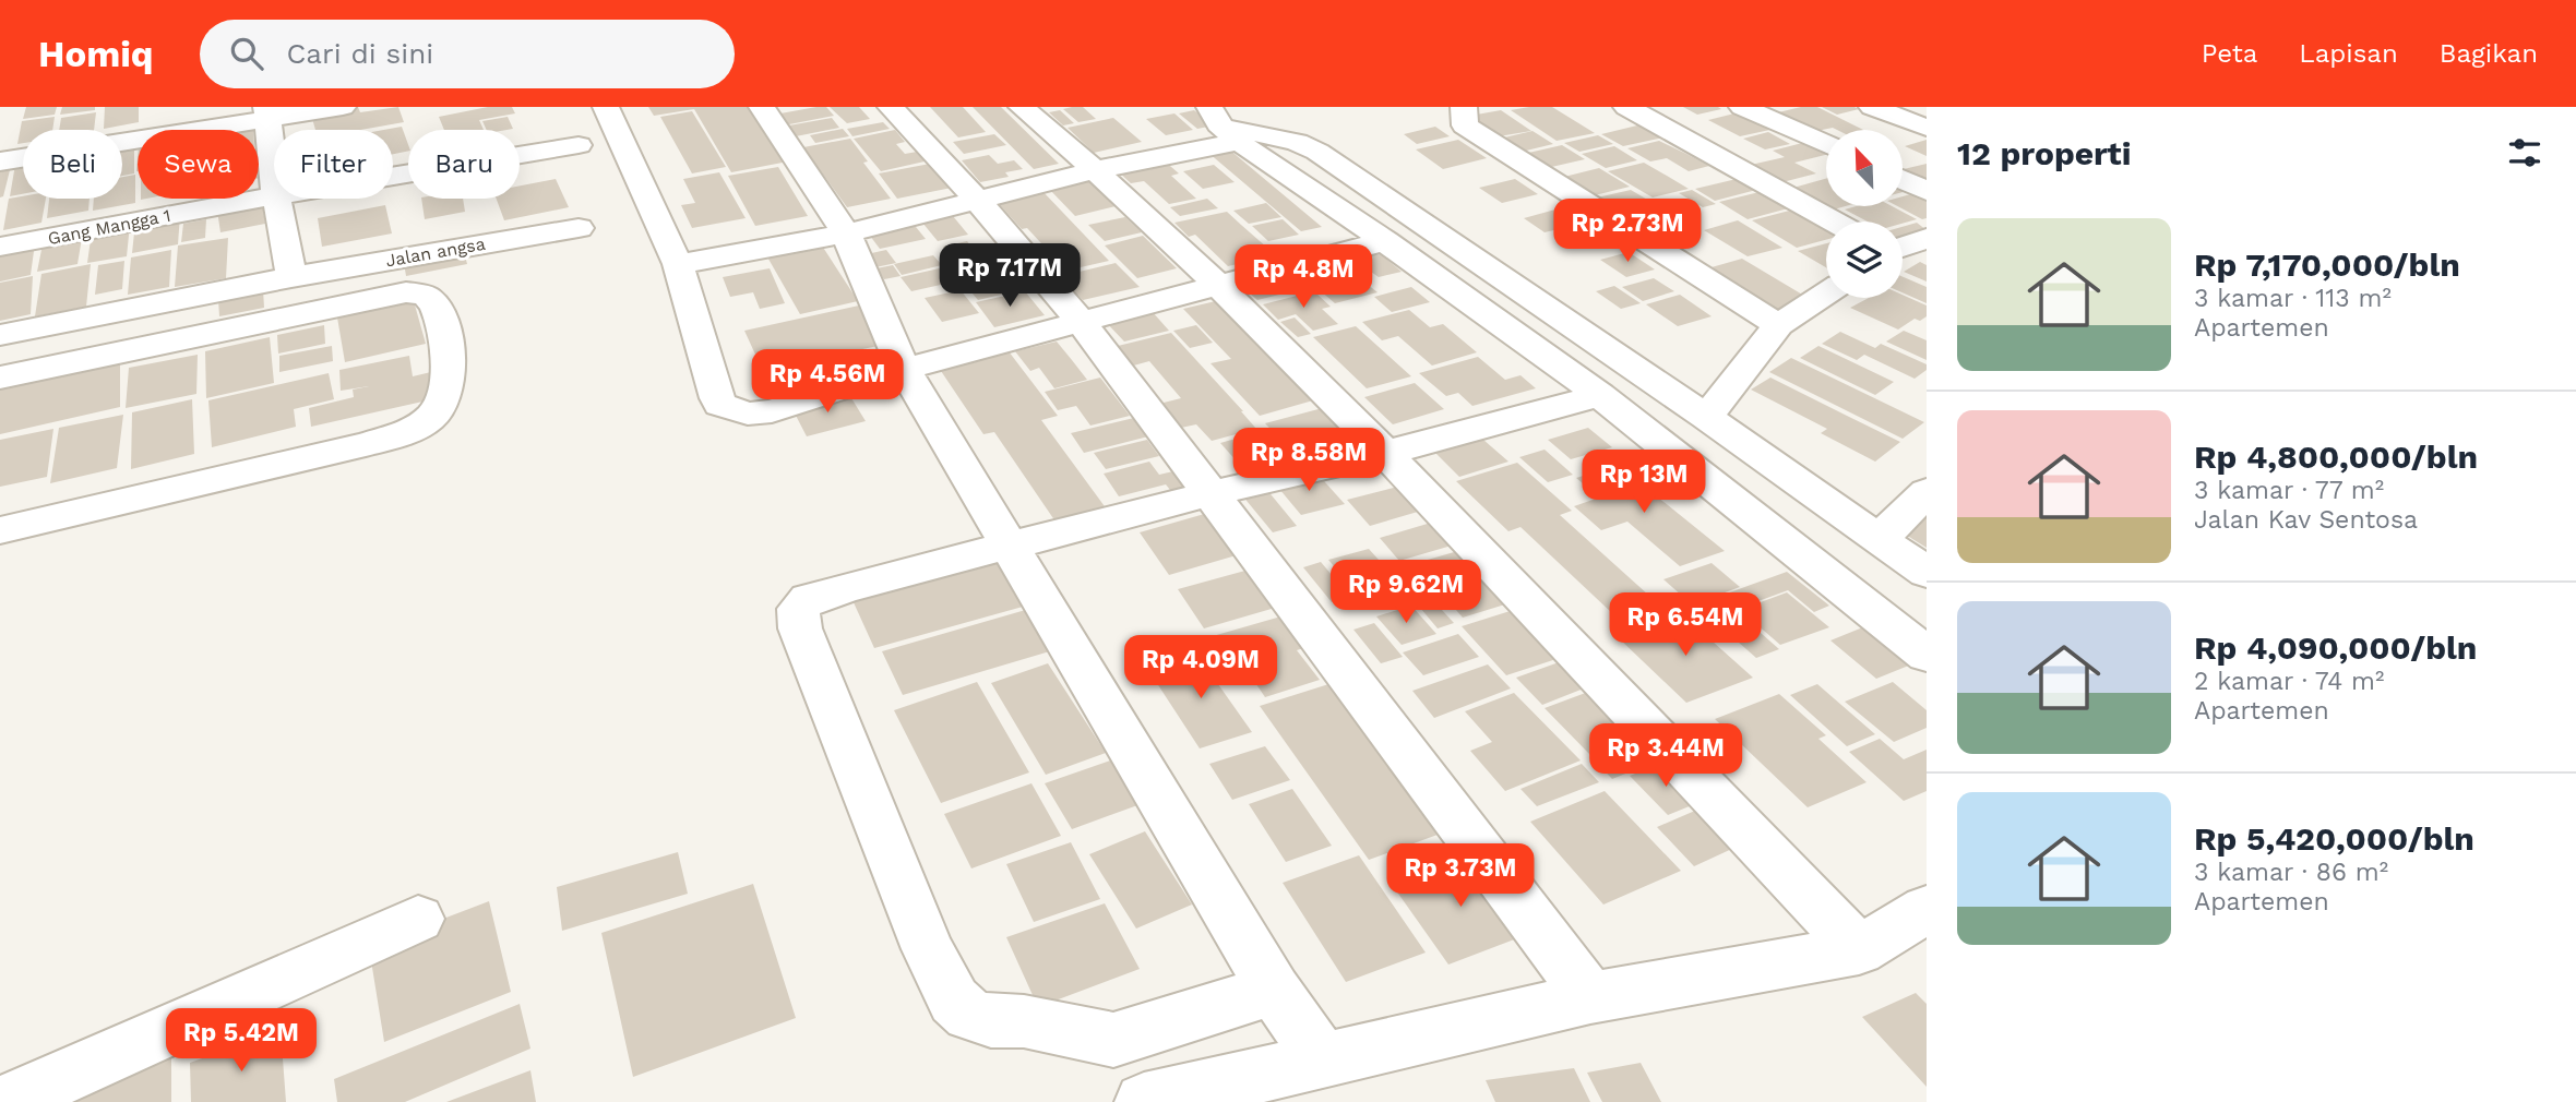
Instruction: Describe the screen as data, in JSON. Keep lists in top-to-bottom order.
{
  "streets": {
    "street": ["Gang Mangga 1", "Jalan angsa"]
  },
  "north": "top left",
  "page": {
    "header": "Homiq",
    "search": "Cari di sini",
    "nav": ["Peta", "Lapisan", "Bagikan"],
    "heading": "12 properti",
    "chip": [
      "Beli",
      "Sewa",
      "Filter",
      "Baru"
    ],
    "price": [
      "Rp 2.73M",
      "Rp 7.17M",
      "Rp 4.8M",
      "Rp 4.56M",
      "Rp 8.58M",
      "Rp 13M",
      "Rp 9.62M",
      "Rp 6.54M",
      "Rp 4.09M",
      "Rp 3.44M",
      "Rp 3.73M",
      "Rp 5.42M"
    ],
    "list": [
      {
        "name": "Rp 7,170,000/bln",
        "note": "3 kamar · 113 m² · Apartemen"
      },
      {
        "name": "Rp 4,800,000/bln",
        "note": "3 kamar · 77 m² · Jalan Kav Sentosa"
      },
      {
        "name": "Rp 4,090,000/bln",
        "note": "2 kamar · 74 m² · Apartemen"
      },
      {
        "name": "Rp 5,420,000/bln",
        "note": "3 kamar · 86 m² · Apartemen"
      }
    ]
  }
}
